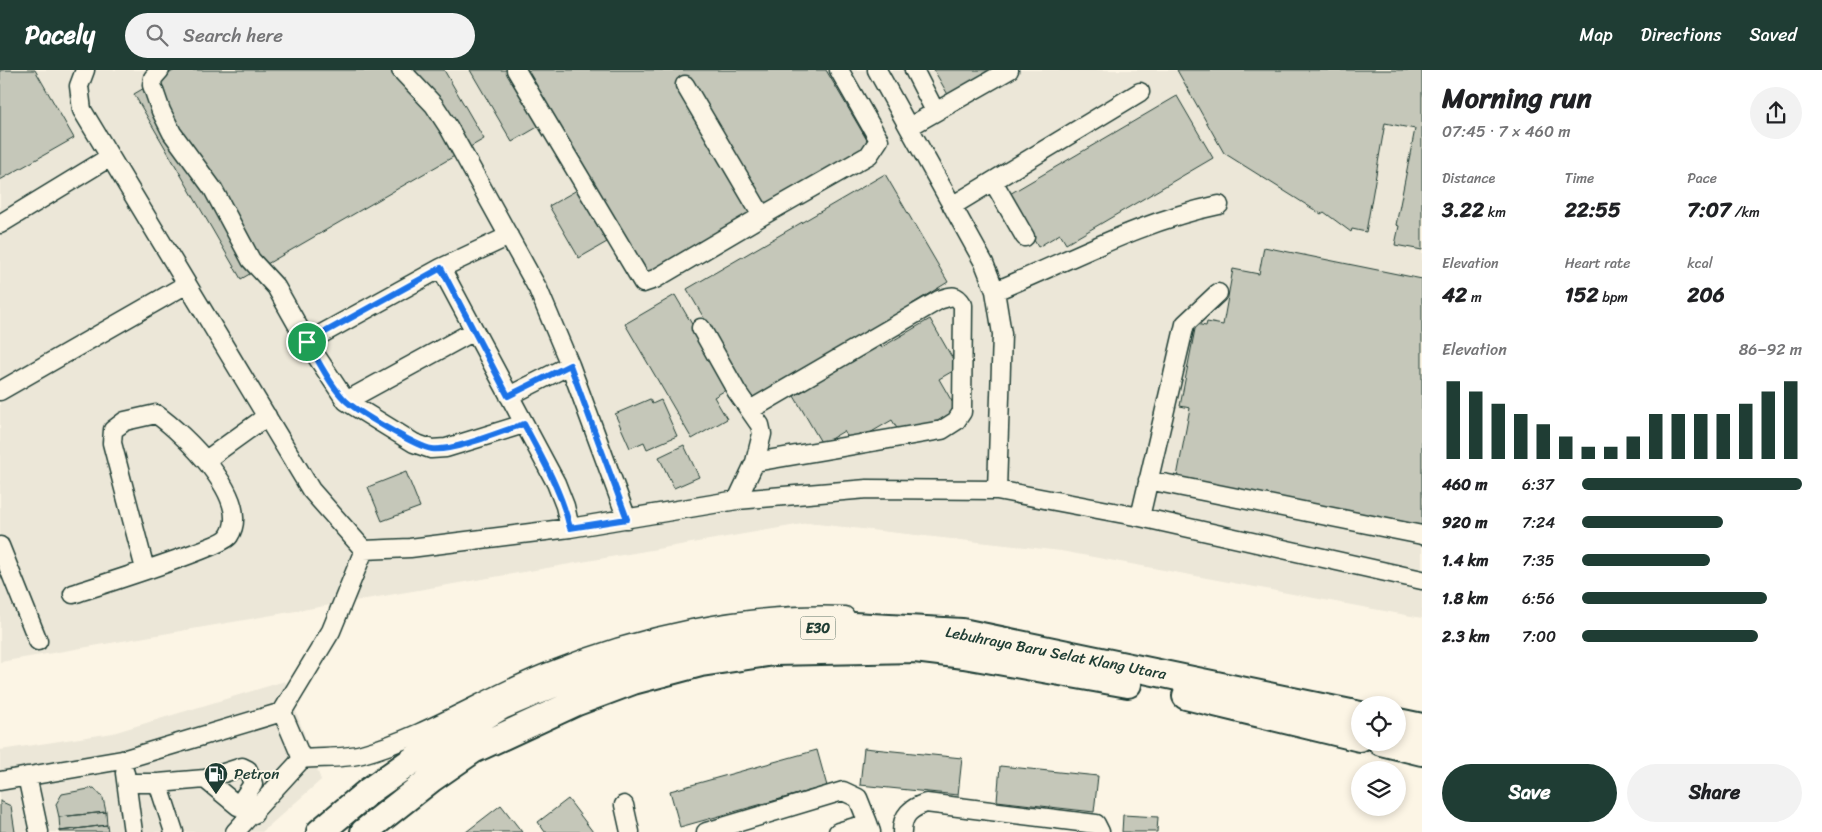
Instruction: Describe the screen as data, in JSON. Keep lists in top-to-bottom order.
{
  "streets": {
    "highway": ["E30", "Lebuhraya Baru Selat Klang Utara"]
  },
  "places": {
    "fuel station": ["Petron"]
  },
  "page": {
    "header": "Pacely",
    "search": "Search here",
    "nav": ["Map", "Directions", "Saved"],
    "heading": ["Morning run", "07:45 · 7 × 460 m"],
    "stats": [
      ["Distance", "3.22 km"],
      ["Time", "22:55"],
      ["Pace", "7:07 /km"],
      ["Elevation", "42 m"],
      ["Heart rate", "152 bpm"],
      ["kcal", "206"]
    ],
    "chart": ["Elevation", "86–92 m"],
    "list": [
      {
        "name": "460 m",
        "note": "6:37"
      },
      {
        "name": "920 m",
        "note": "7:24"
      },
      {
        "name": "1.4 km",
        "note": "7:35"
      },
      {
        "name": "1.8 km",
        "note": "6:56"
      },
      {
        "name": "2.3 km",
        "note": "7:00"
      }
    ],
    "buttons": ["Save", "Share"]
  }
}
